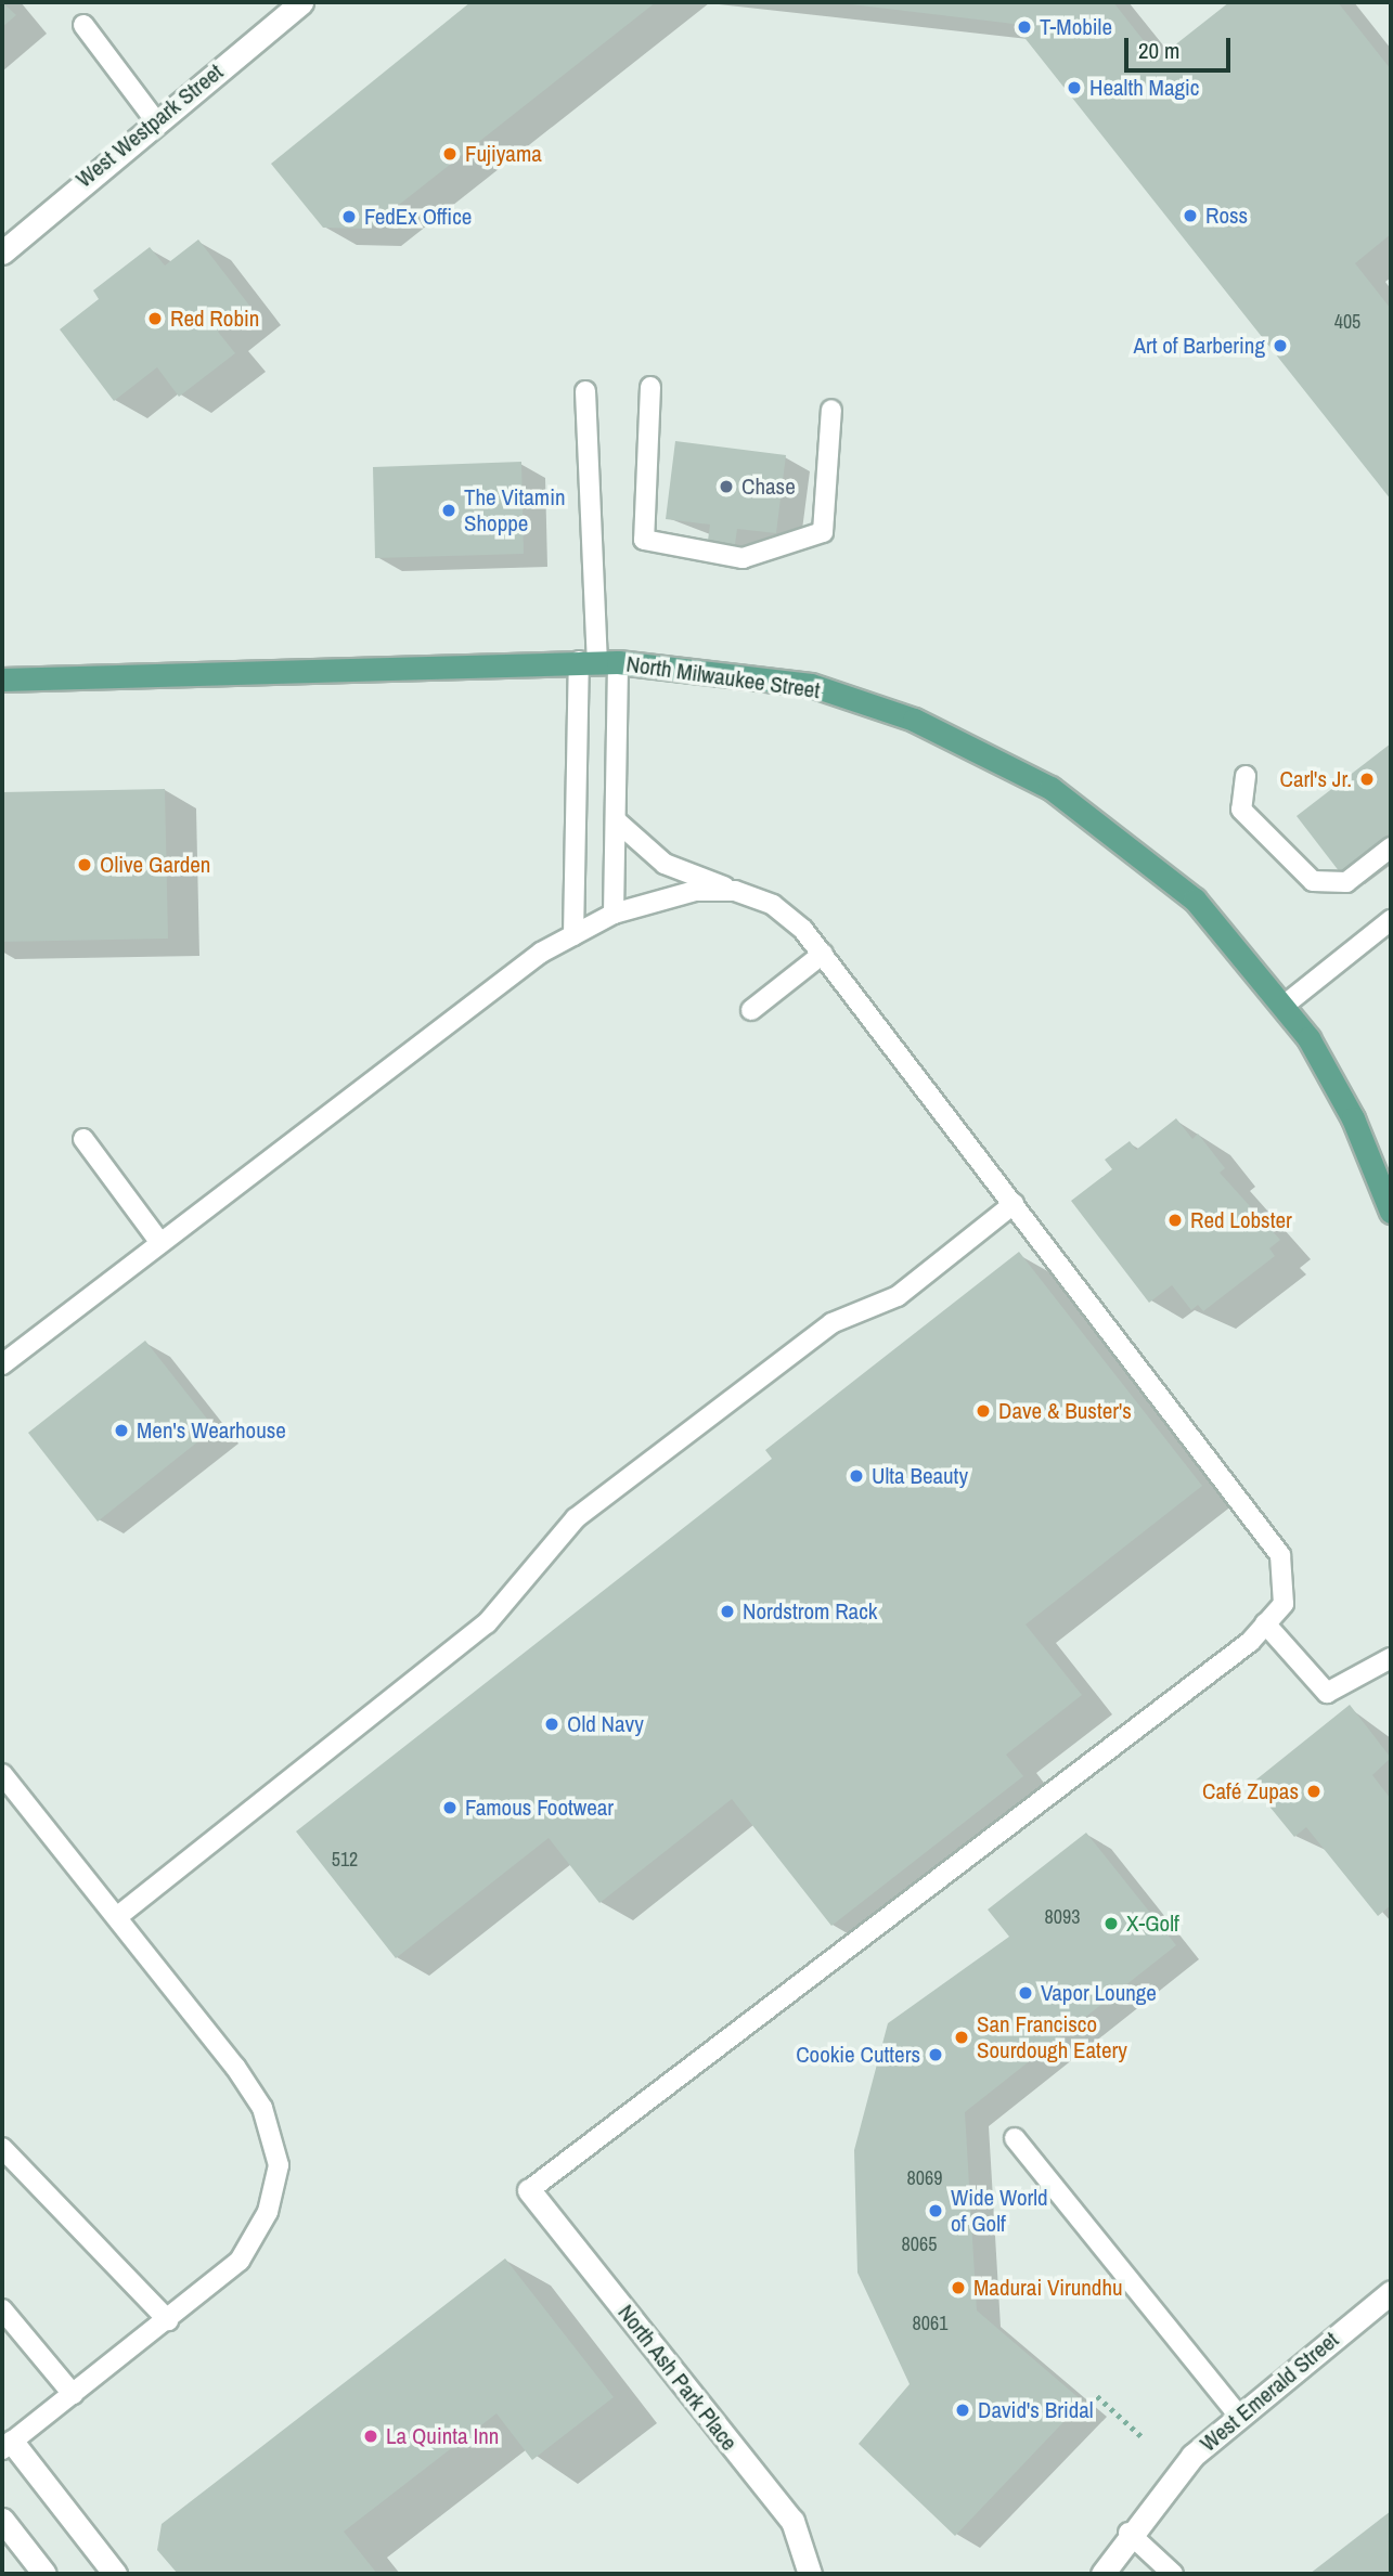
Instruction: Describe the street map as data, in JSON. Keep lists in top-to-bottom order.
{
  "streets": {
    "main road": ["North Milwaukee Street"],
    "street": ["West Westpark Street", "North Ash Park Place", "West Emerald Street"]
  },
  "places": [
    "T-Mobile",
    "Health Magic",
    "Fujiyama",
    "Ross",
    "FedEx Office",
    "Red Robin",
    "Art of Barbering",
    "Chase",
    "The Vitamin Shoppe",
    "Carl's Jr.",
    "Olive Garden",
    "Red Lobster",
    "Dave & Buster's",
    "Men's Wearhouse",
    "Ulta Beauty",
    "Nordstrom Rack",
    "Old Navy",
    "Café Zupas",
    "Famous Footwear",
    "X-Golf",
    "Vapor Lounge",
    "San Francisco Sourdough Eatery",
    "Cookie Cutters",
    "Wide World of Golf",
    "Madurai Virundhu",
    "David's Bridal",
    "La Quinta Inn"
  ],
  "house_numbers": [
    "405",
    "512",
    "8093",
    "8069",
    "8065",
    "8061"
  ],
  "scale_bar": "20 m"
}
